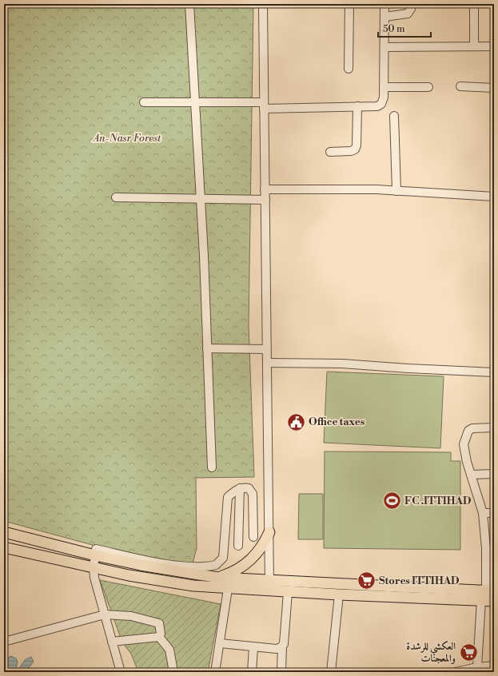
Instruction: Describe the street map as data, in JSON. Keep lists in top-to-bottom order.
{
  "parks": ["An-Nasr Forest"],
  "places": {
    "public building": ["Office taxes"],
    "sports": ["FC .ITTIHAD"],
    "supermarket": ["Stores ITTIHAD", "العكشي للرشدة والمعجنات"]
  },
  "scale_bar": "50 m"
}
